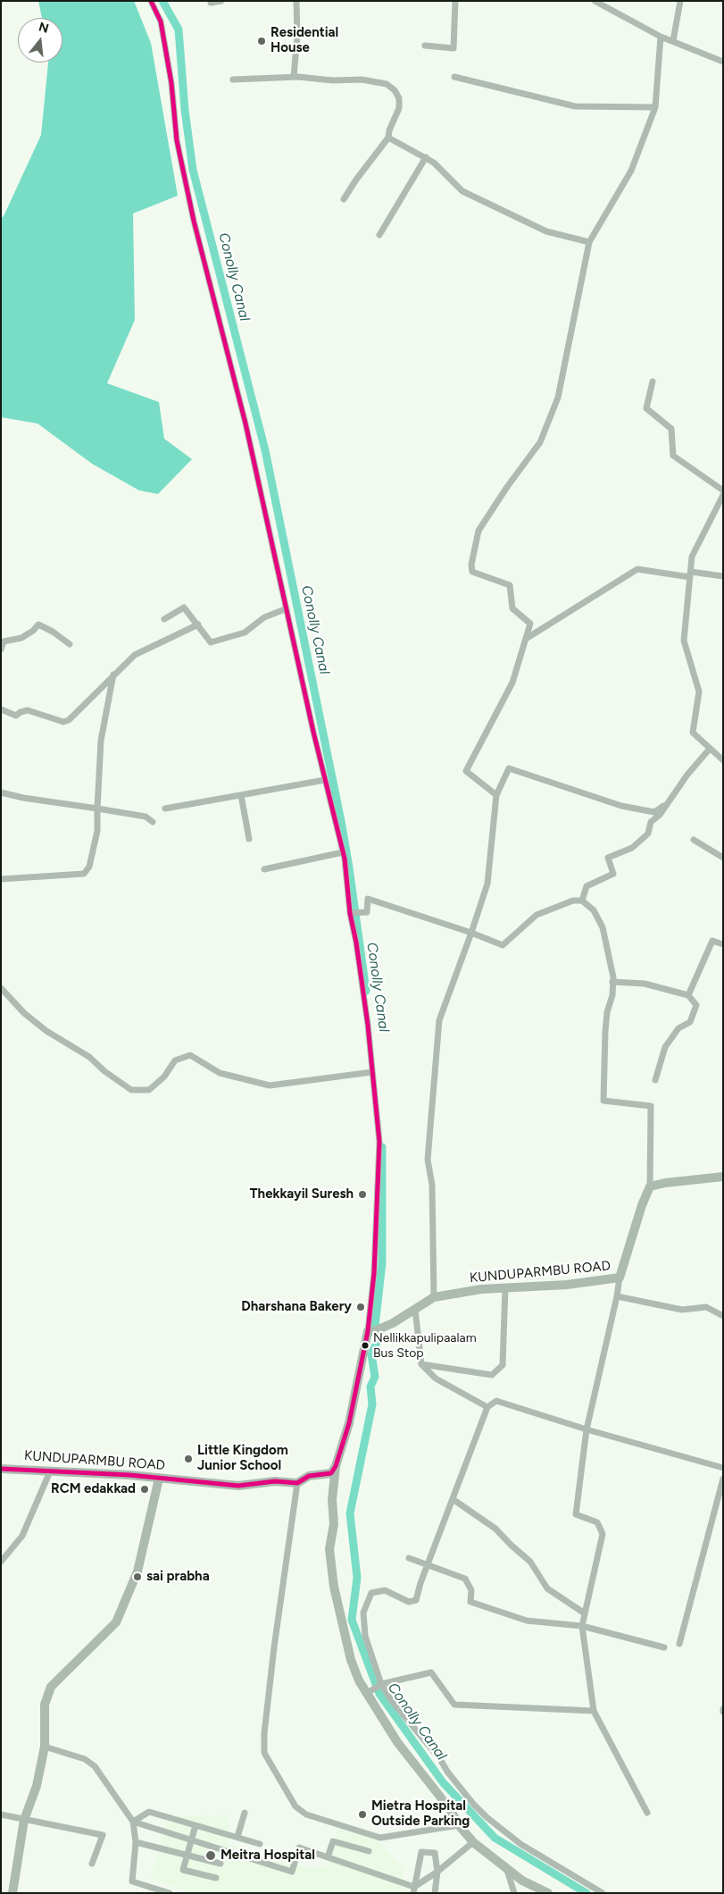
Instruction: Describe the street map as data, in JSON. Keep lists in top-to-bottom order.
{
  "streets": {
    "main road": ["KUNDUPARMBU ROAD"]
  },
  "water": ["Conolly Canal"],
  "places": [
    "Residential House",
    "Thekkayil Suresh",
    "Dharshana Bakery",
    "Nellikkapulipaalam Bus Stop",
    "Little Kingdom Junior School",
    "RCM edakkad",
    "sai prabha",
    "Mietra Hospital Outside Parking",
    "Meitra Hospital"
  ],
  "north": "top"
}
